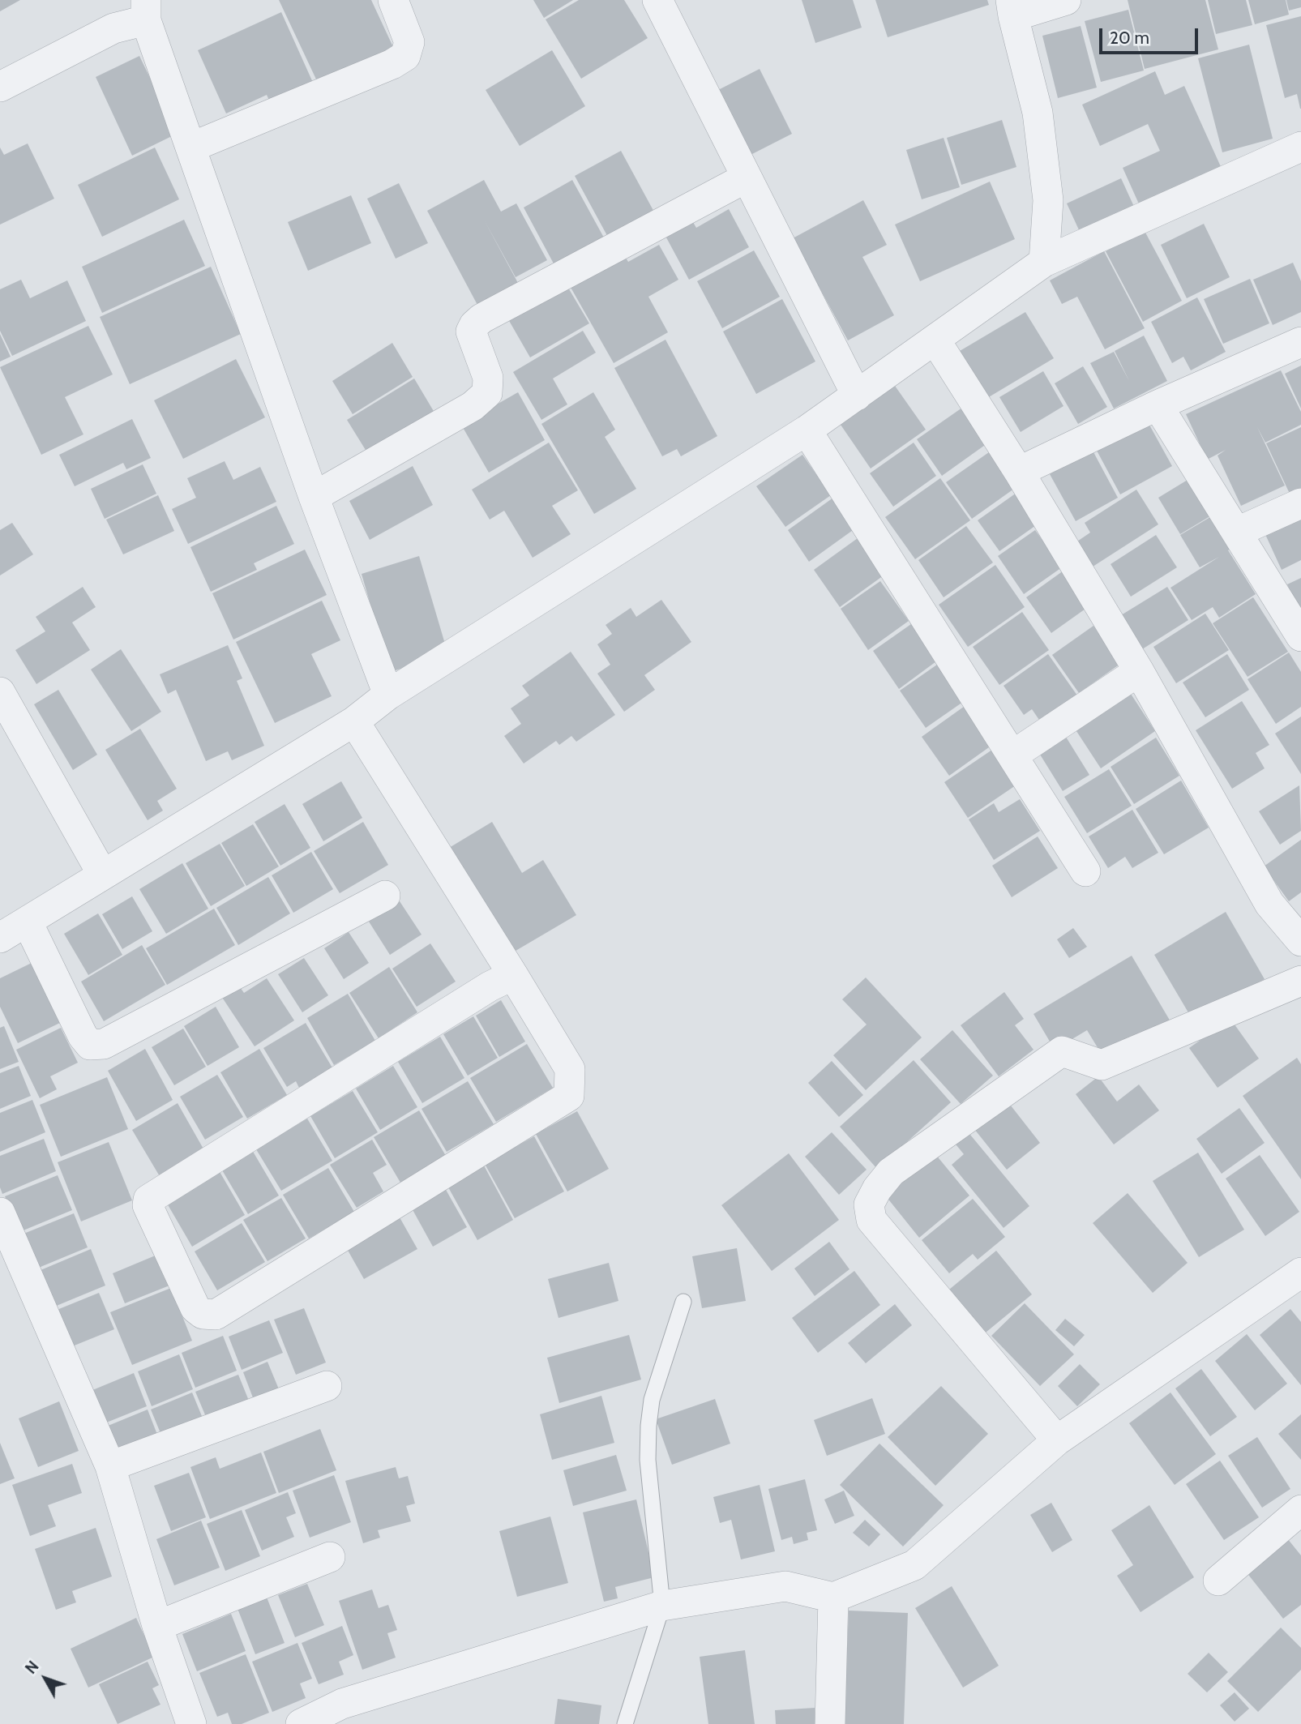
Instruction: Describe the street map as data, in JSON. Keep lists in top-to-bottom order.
{
  "scale_bar": "20 m",
  "north": "top left"
}
